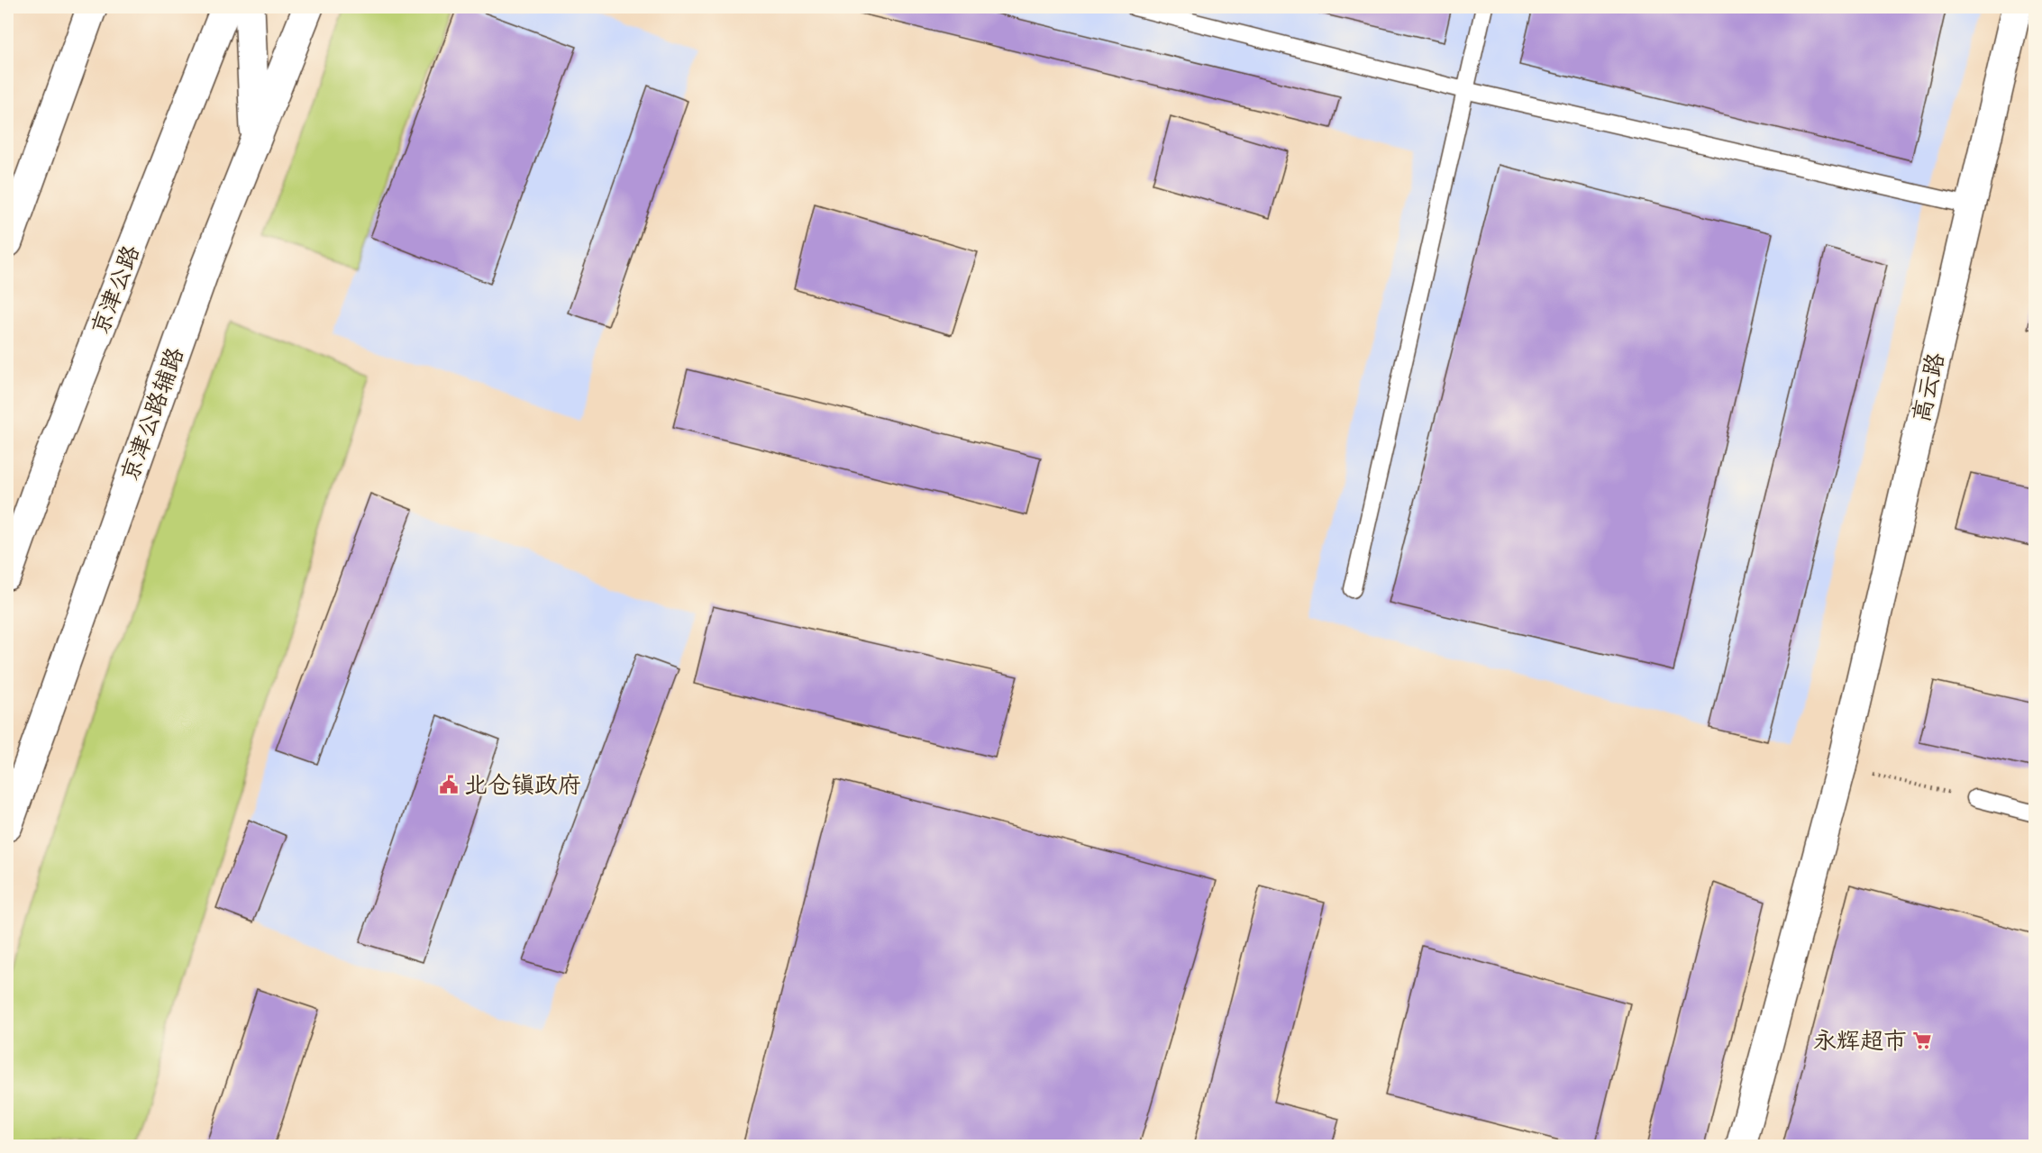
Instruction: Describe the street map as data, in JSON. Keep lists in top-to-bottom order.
{
  "streets": {
    "main road": ["京津公路", "高云路", "京津公路辅路"]
  },
  "places": {
    "public building": ["北仓镇政府"],
    "supermarket": ["永辉超市"]
  }
}
